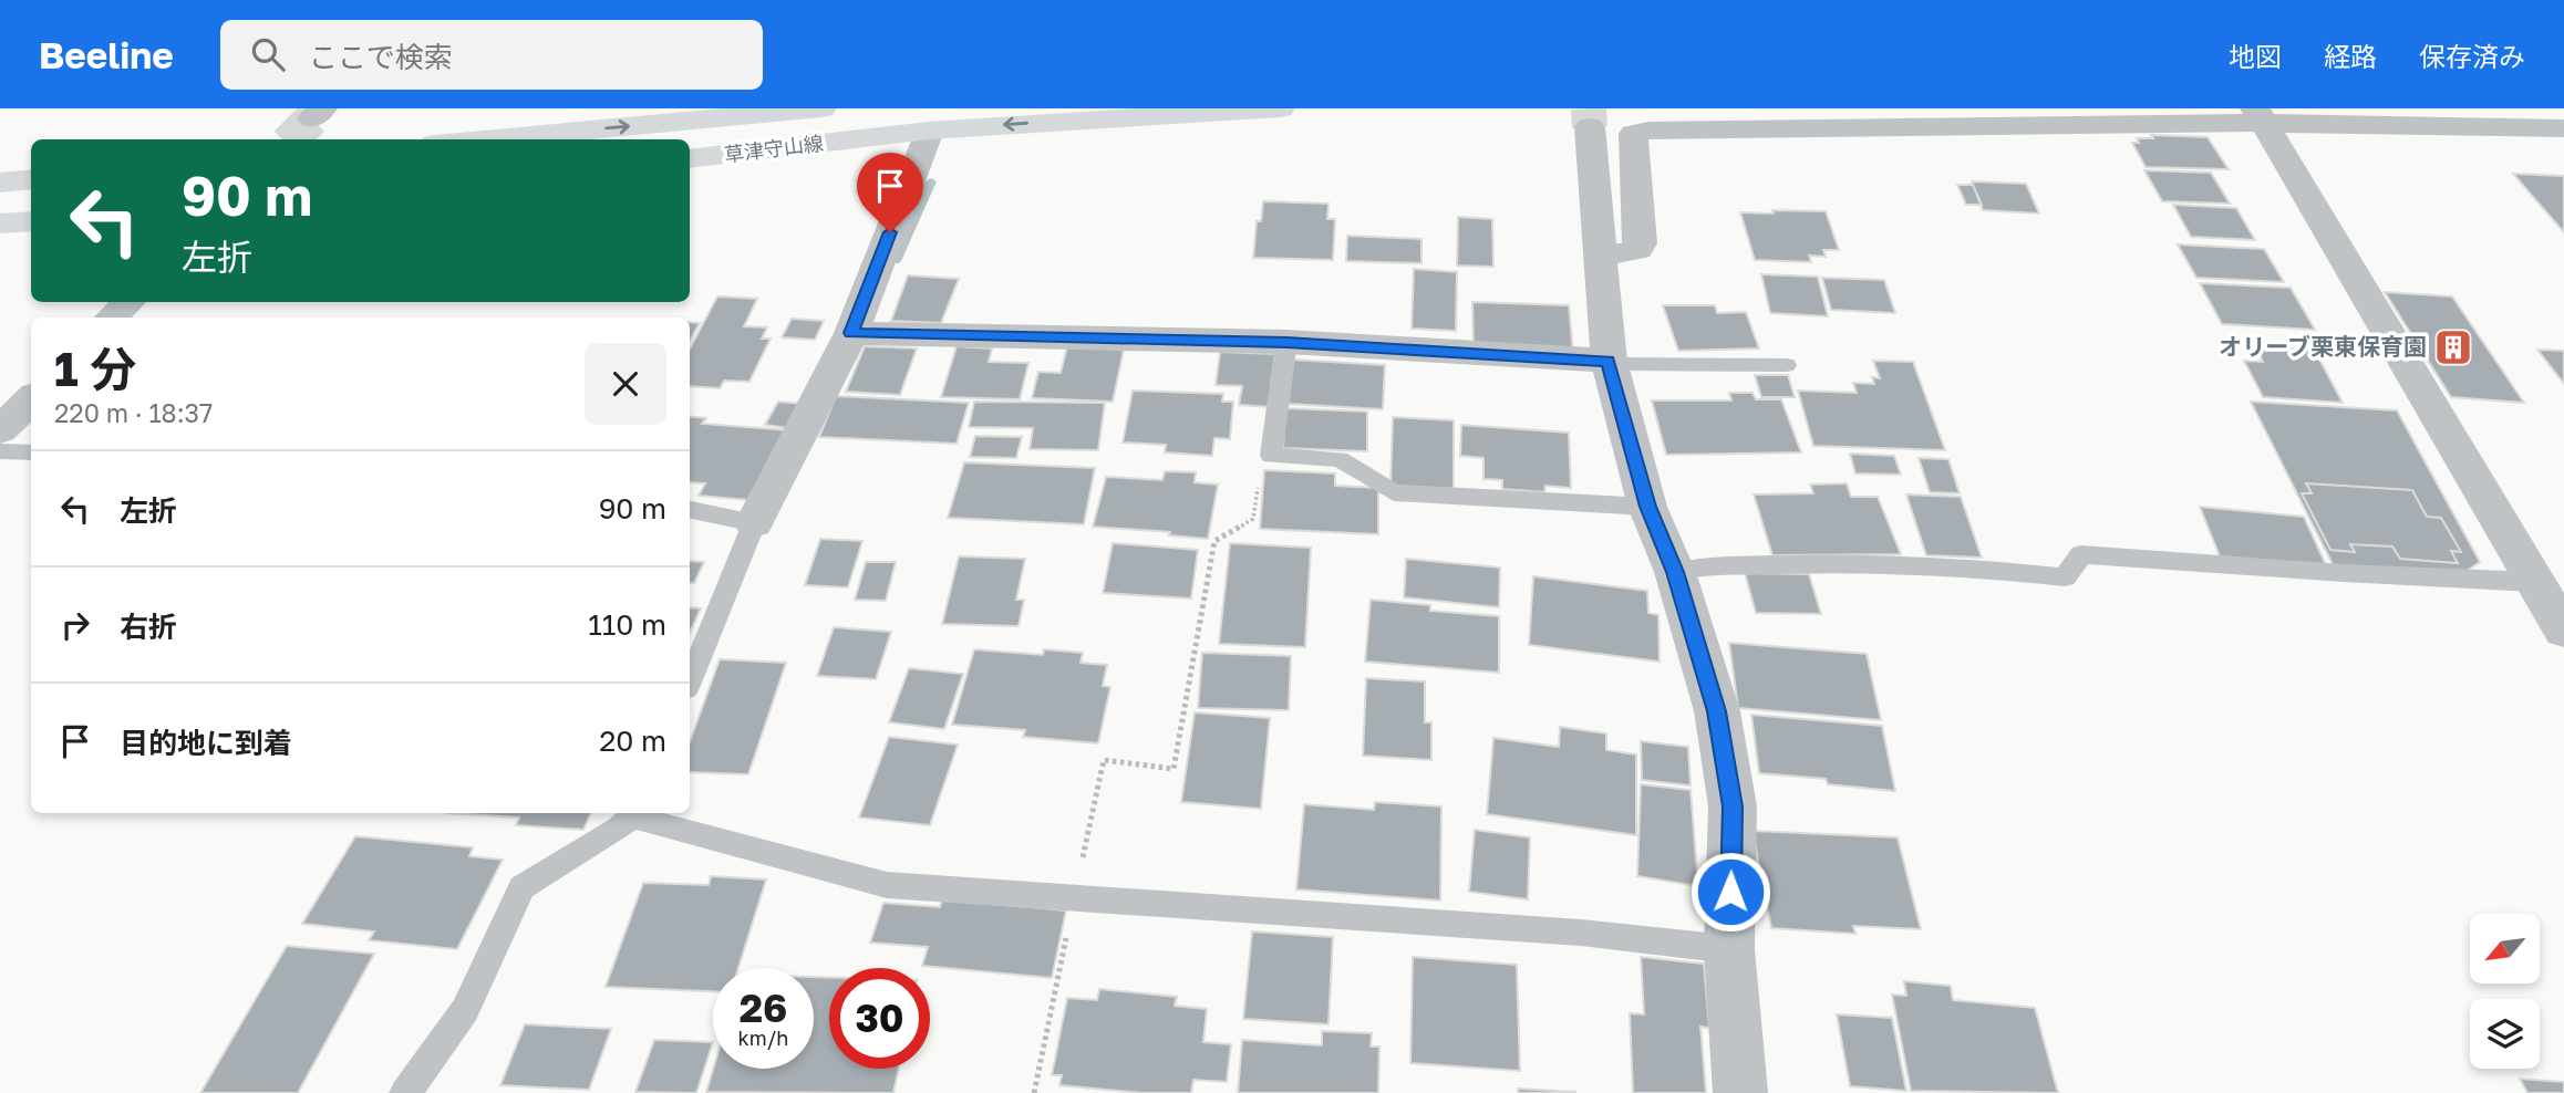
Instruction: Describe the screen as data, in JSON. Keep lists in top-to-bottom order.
{
  "streets": {
    "main road": ["草津守山線"]
  },
  "places": {
    "building": ["オリーブ栗東保育園"]
  },
  "north": "bottom left",
  "page": {
    "header": "Beeline",
    "search": "ここで検索",
    "nav": ["地図", "経路", "保存済み"],
    "turn": ["90 m", "左折"],
    "heading": ["1 分", "220 m · 18:37"],
    "list": [
      {
        "name": "左折",
        "value": "90 m"
      },
      {
        "name": "右折",
        "value": "110 m"
      },
      {
        "name": "目的地に到着",
        "value": "20 m"
      }
    ],
    "speed": "26 km/h",
    "limit": "30"
  }
}
